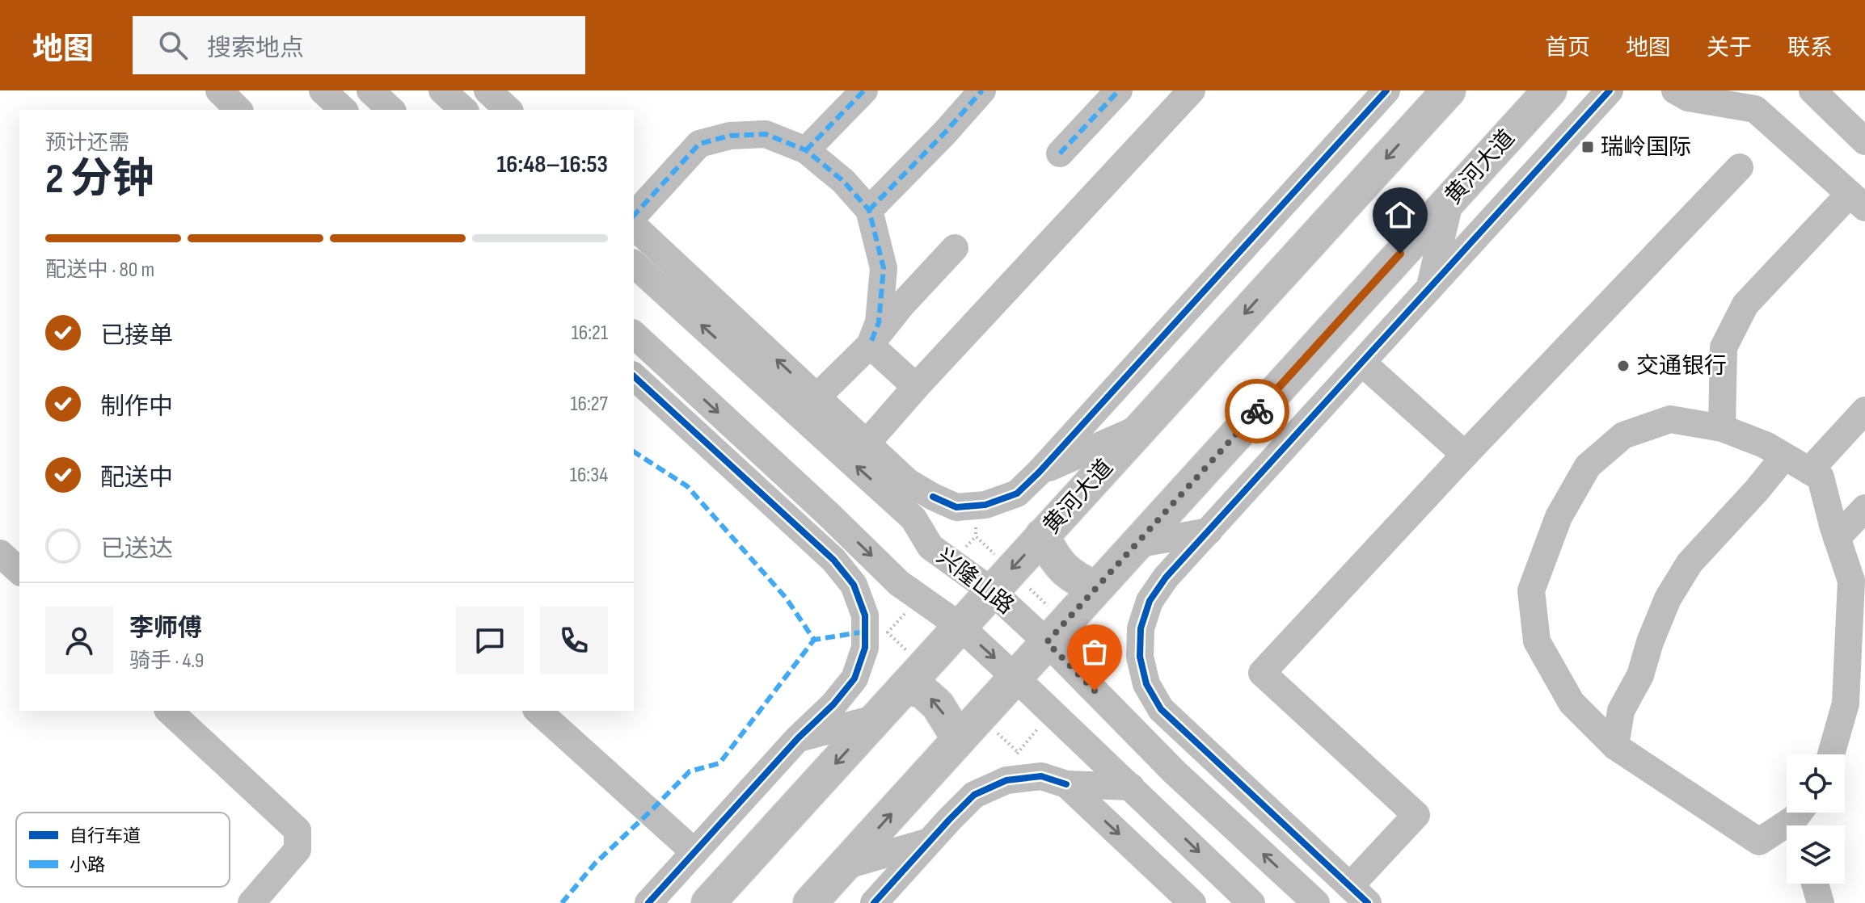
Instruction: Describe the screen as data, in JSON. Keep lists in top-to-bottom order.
{
  "streets": {
    "main road": ["黄河大道"],
    "street": ["兴隆山路"]
  },
  "crossings": [
    ["黄河大道", "兴隆山路"]
  ],
  "places": {
    "transit": ["瑞岭国际"],
    "other": ["交通银行"]
  },
  "legend": ["自行车道", "小路"],
  "page": {
    "header": "地图",
    "search": "搜索地点",
    "nav": [
      "首页",
      "地图",
      "关于",
      "联系"
    ],
    "heading": ["2 分钟", "预计还需", "16:48–16:53"],
    "panel": ["李师傅", "骑手 · 4.9"],
    "bar": "配送中 · 80 m",
    "list": [
      ["已接单", "16:21"],
      ["制作中", "16:27"],
      ["配送中", "16:34"],
      "已送达"
    ]
  }
}
